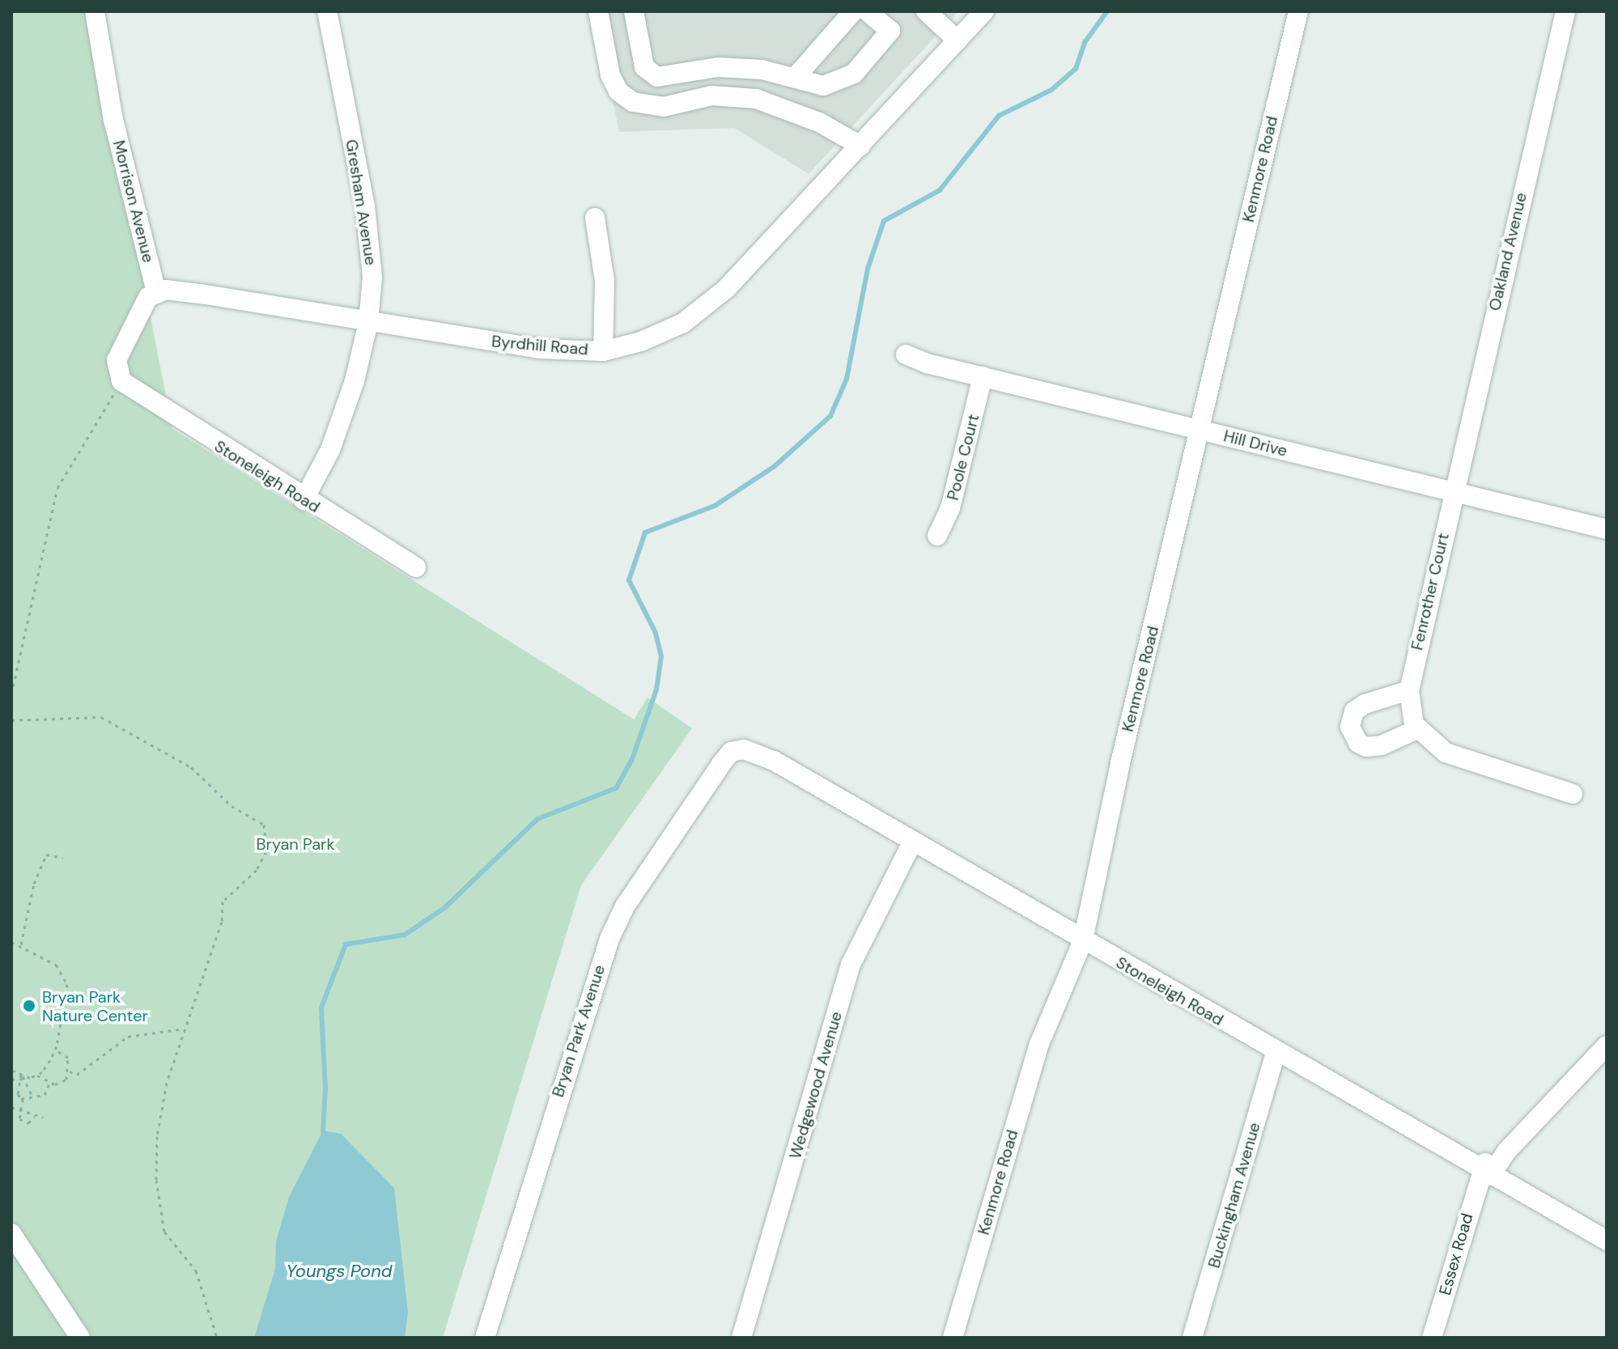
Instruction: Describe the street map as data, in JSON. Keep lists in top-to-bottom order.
{
  "streets": {
    "street": [
      "Kenmore Road",
      "Morrison Avenue",
      "Gresham Avenue",
      "Oakland Avenue",
      "Byrdhill Road",
      "Hill Drive",
      "Poole Court",
      "Stoneleigh Road",
      "Fenrother Court",
      "Bryan Park Avenue",
      "Wedgewood Avenue",
      "Buckingham Avenue",
      "Essex Road"
    ]
  },
  "crossings": [
    ["Kenmore Road", "Hill Drive"],
    ["Kenmore Road", "Stoneleigh Road"],
    ["Morrison Avenue", "Byrdhill Road"],
    ["Gresham Avenue", "Byrdhill Road"],
    ["Gresham Avenue", "Stoneleigh Road"],
    ["Oakland Avenue", "Hill Drive"],
    ["Oakland Avenue", "Fenrother Court"],
    ["Hill Drive", "Poole Court"],
    ["Hill Drive", "Fenrother Court"],
    ["Stoneleigh Road", "Bryan Park Avenue"],
    ["Stoneleigh Road", "Wedgewood Avenue"],
    ["Stoneleigh Road", "Buckingham Avenue"],
    ["Stoneleigh Road", "Essex Road"]
  ],
  "water": ["Youngs Pond"],
  "parks": ["Bryan Park"],
  "places": ["Bryan Park Nature Center"]
}
